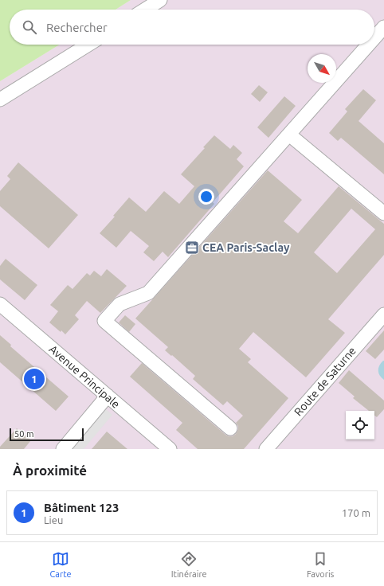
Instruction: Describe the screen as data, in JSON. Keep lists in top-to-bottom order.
{
  "streets": {
    "lane": ["Avenue Principale", "Route de Saturne"]
  },
  "places": {
    "office": ["CEA Paris-Saclay"]
  },
  "scale_bar": "50 m",
  "north": "bottom right",
  "page": {
    "search": "Rechercher",
    "pins": "1",
    "scale": "50 m",
    "heading": "À proximité",
    "list": [
      {
        "mark": "1",
        "name": "Bâtiment 123",
        "note": "Lieu",
        "value": "170 m"
      }
    ],
    "nav": ["Carte", "Itinéraire", "Favoris"]
  }
}
